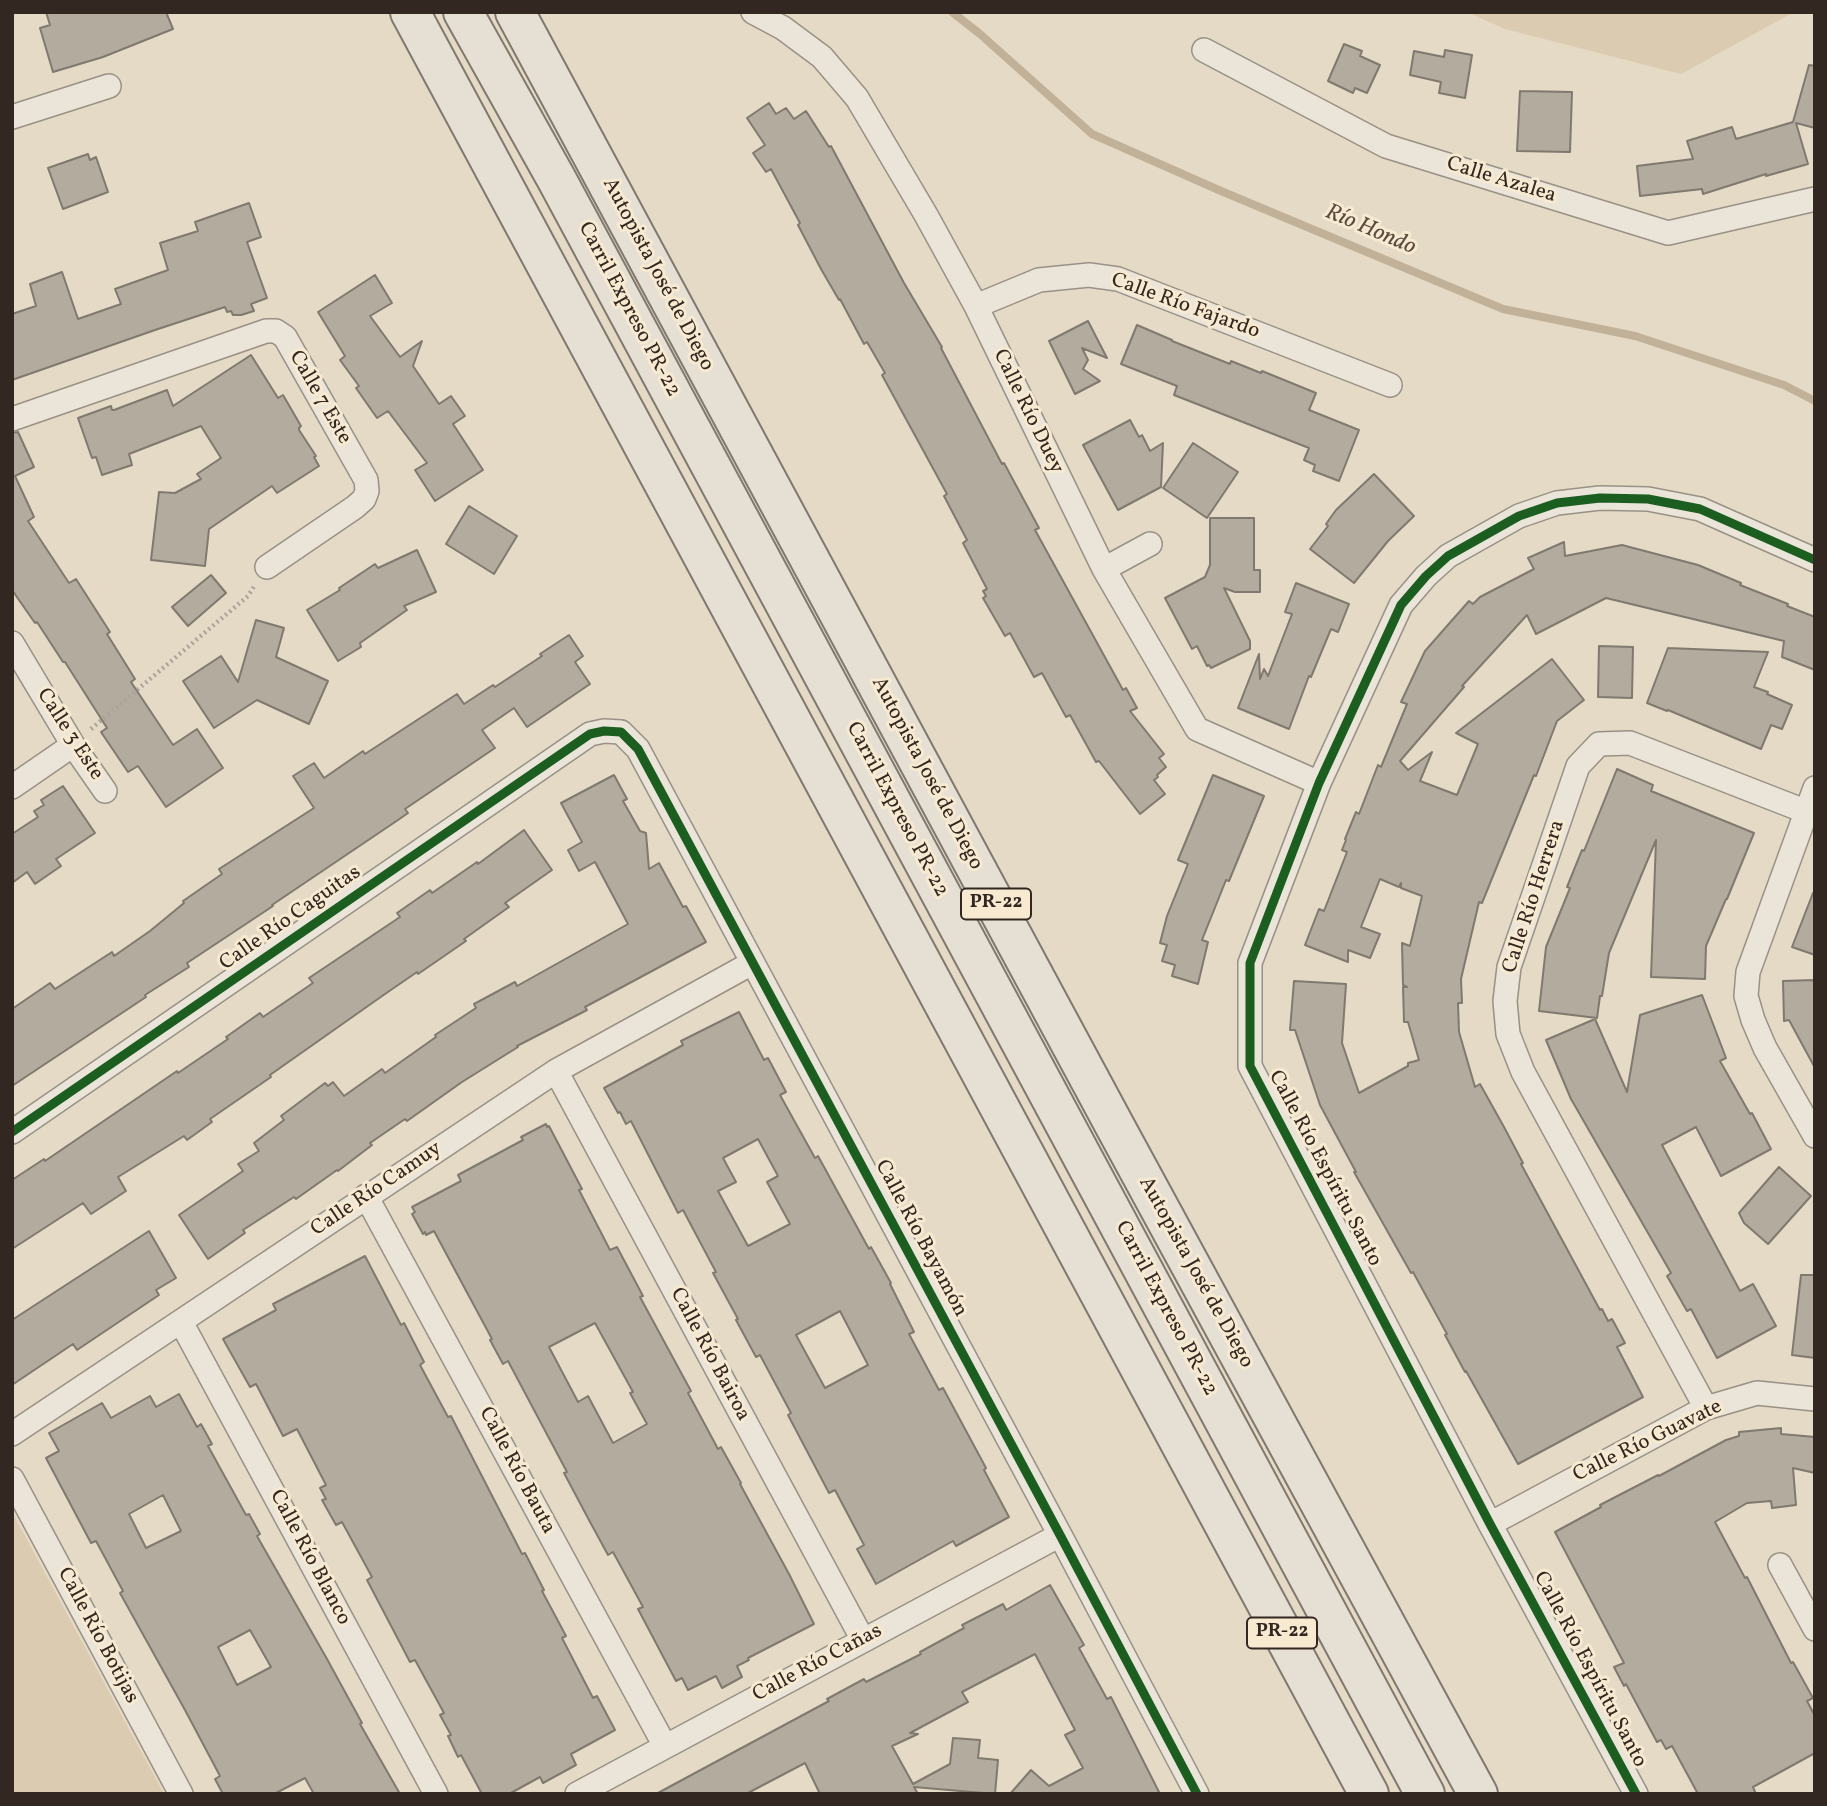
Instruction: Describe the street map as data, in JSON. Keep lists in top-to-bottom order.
{
  "streets": {
    "highway": ["Autopista José de Diego", "Carril Expreso PR-22", "PR-22"],
    "street": [
      "Calle Azalea",
      "Calle Río Fajardo",
      "Calle 7 Este",
      "Calle Río Duey",
      "Calle 3 Este",
      "Calle Río Herrera",
      "Calle Río Caguitas",
      "Calle Río Espíritu Santo",
      "Calle Río Camuy",
      "Calle Río Bayamón",
      "Calle Río Bairoa",
      "Calle Río Guavate",
      "Calle Río Bauta",
      "Calle Río Blanco",
      "Calle Río Botijas",
      "Calle Río Cañas"
    ]
  },
  "crossings": [
    ["Calle Río Fajardo", "Calle Río Duey"],
    ["Calle Río Duey", "Calle Río Espíritu Santo"],
    ["Calle Río Herrera", "Calle Río Guavate"],
    ["Calle Río Caguitas", "Calle Río Bayamón"],
    ["Calle Río Espíritu Santo", "Calle Río Guavate"],
    ["Calle Río Camuy", "Calle Río Bayamón"],
    ["Calle Río Camuy", "Calle Río Bairoa"],
    ["Calle Río Camuy", "Calle Río Bauta"],
    ["Calle Río Camuy", "Calle Río Blanco"],
    ["Calle Río Bayamón", "Calle Río Cañas"],
    ["Calle Río Bairoa", "Calle Río Cañas"],
    ["Calle Río Bauta", "Calle Río Cañas"]
  ],
  "water": ["Río Hondo"]
}
